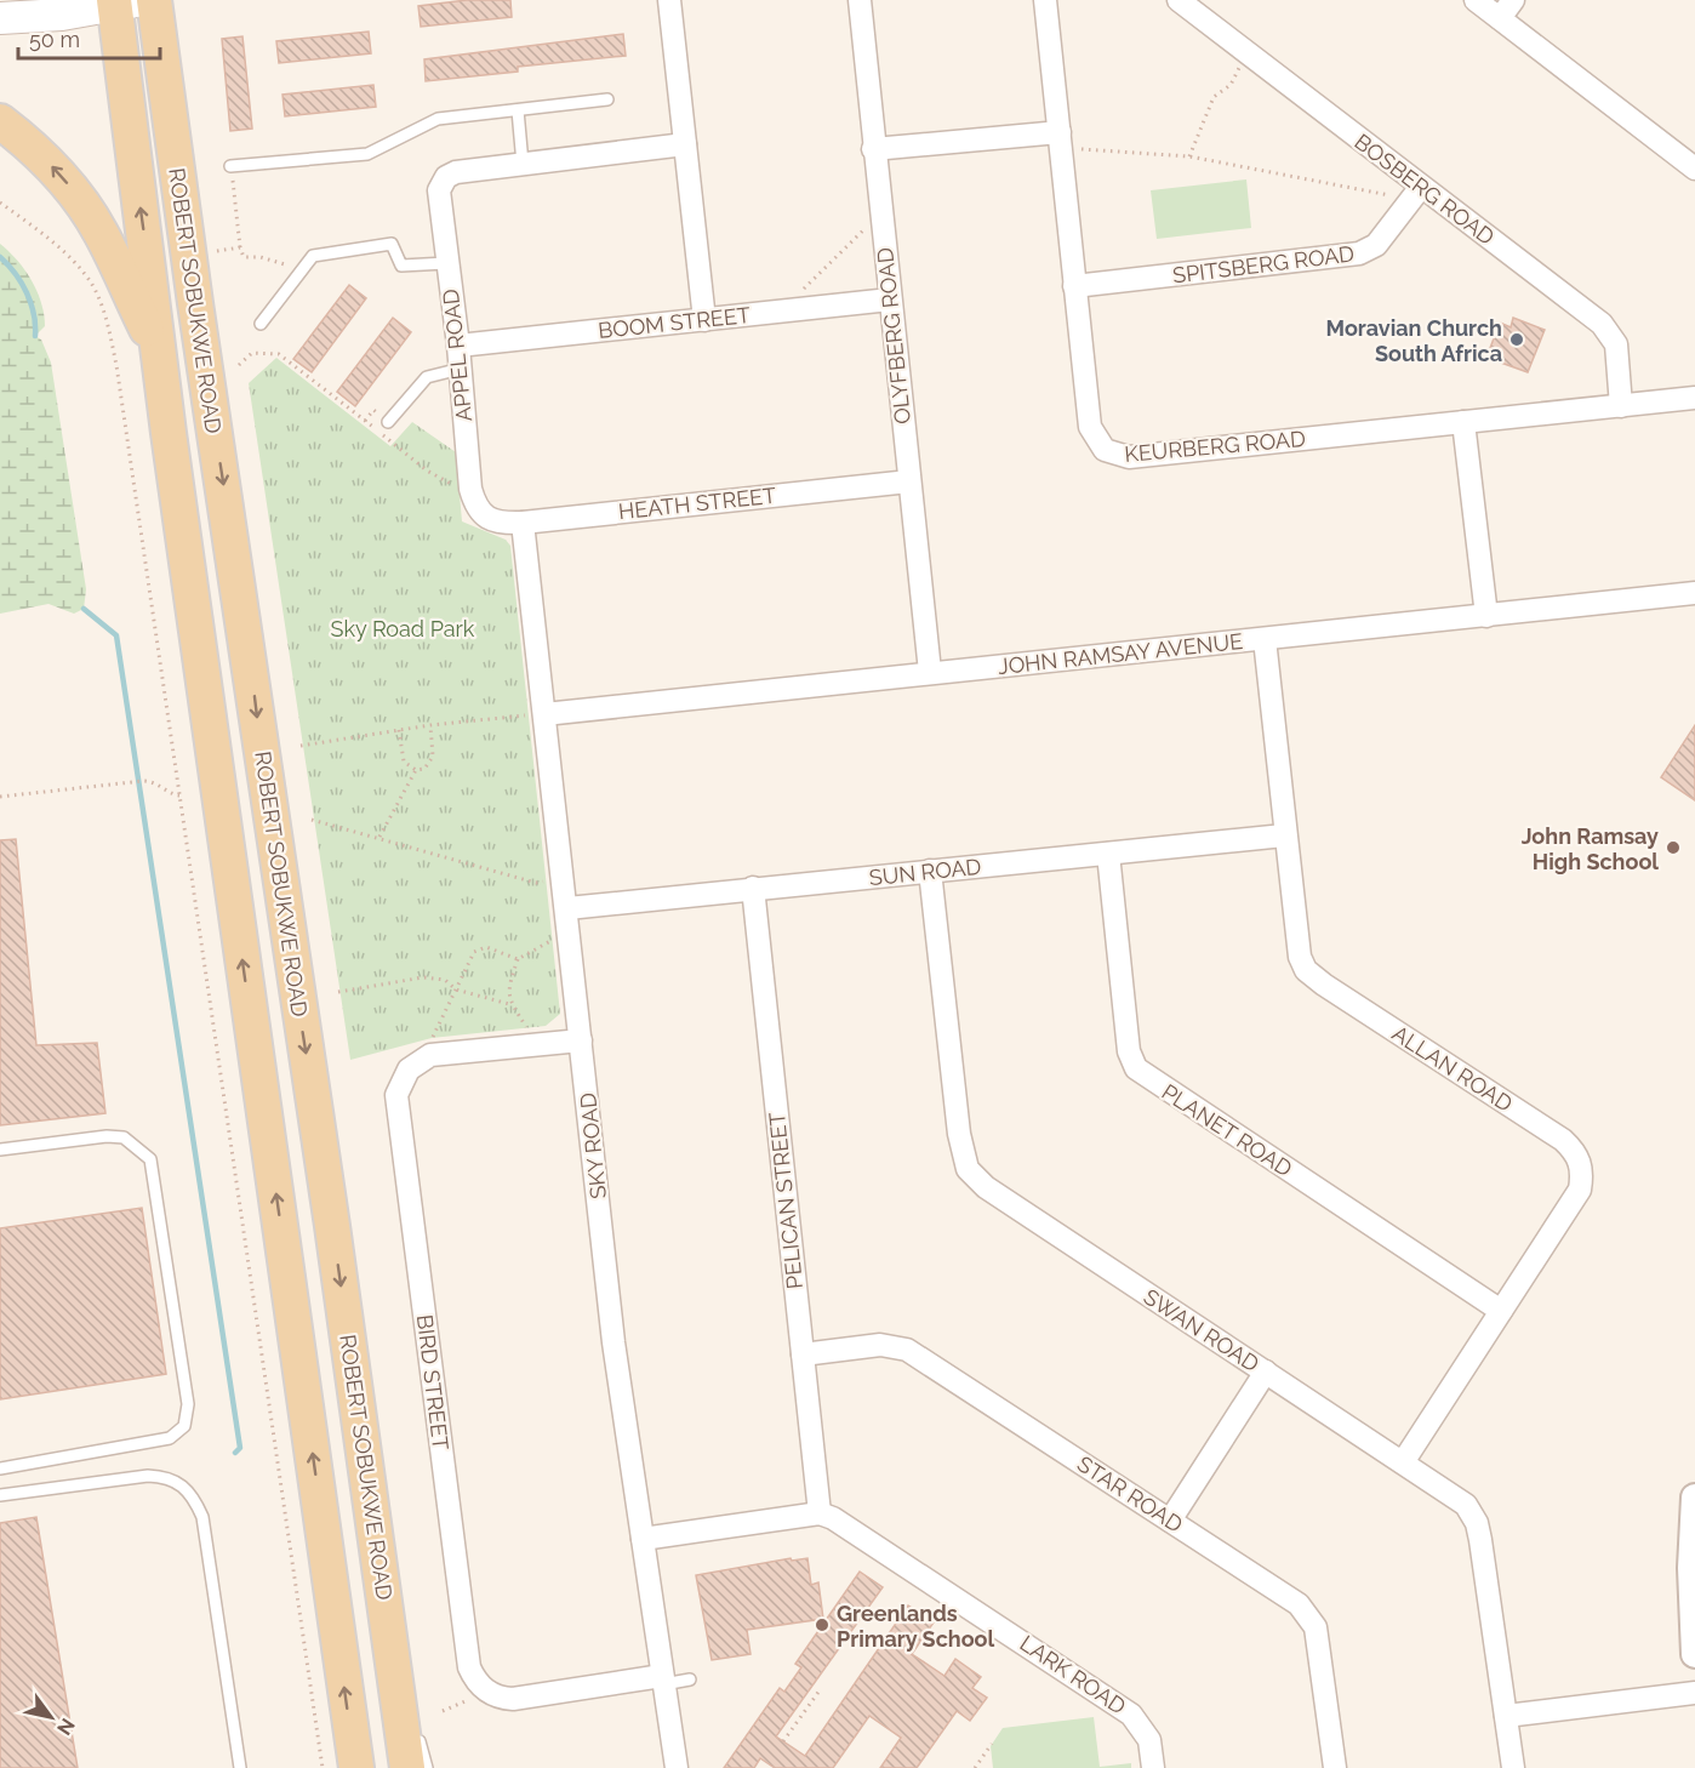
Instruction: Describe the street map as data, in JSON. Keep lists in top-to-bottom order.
{
  "streets": {
    "main road": ["ROBERT SOBUKWE ROAD"],
    "street": [
      "BOSBERG ROAD",
      "SPITSBERG ROAD",
      "BOOM STREET",
      "OLYFBERG ROAD",
      "APPEL ROAD",
      "KEURBERG ROAD",
      "HEATH STREET",
      "JOHN RAMSAY AVENUE",
      "SUN ROAD",
      "ALLAN ROAD",
      "PLANET ROAD",
      "SKY ROAD",
      "PELICAN STREET",
      "SWAN ROAD",
      "BIRD STREET",
      "STAR ROAD",
      "LARK ROAD"
    ]
  },
  "crossings": [
    ["BOSBERG ROAD", "SPITSBERG ROAD"],
    ["BOSBERG ROAD", "KEURBERG ROAD"],
    ["SPITSBERG ROAD", "KEURBERG ROAD"],
    ["BOOM STREET", "OLYFBERG ROAD"],
    ["BOOM STREET", "APPEL ROAD"],
    ["OLYFBERG ROAD", "HEATH STREET"],
    ["OLYFBERG ROAD", "JOHN RAMSAY AVENUE"],
    ["APPEL ROAD", "HEATH STREET"],
    ["HEATH STREET", "SKY ROAD"],
    ["JOHN RAMSAY AVENUE", "ALLAN ROAD"],
    ["JOHN RAMSAY AVENUE", "SKY ROAD"],
    ["SUN ROAD", "ALLAN ROAD"],
    ["SUN ROAD", "PLANET ROAD"],
    ["SUN ROAD", "SKY ROAD"],
    ["SUN ROAD", "PELICAN STREET"],
    ["SUN ROAD", "SWAN ROAD"],
    ["ALLAN ROAD", "PLANET ROAD"],
    ["ALLAN ROAD", "SWAN ROAD"],
    ["SKY ROAD", "BIRD STREET"],
    ["PELICAN STREET", "STAR ROAD"],
    ["PELICAN STREET", "LARK ROAD"]
  ],
  "parks": ["Sky Road Park"],
  "places": ["Moravian Church South Africa", "John Ramsay High School", "Greenlands Primary School"],
  "scale_bar": "50 m",
  "north": "bottom right"
}
